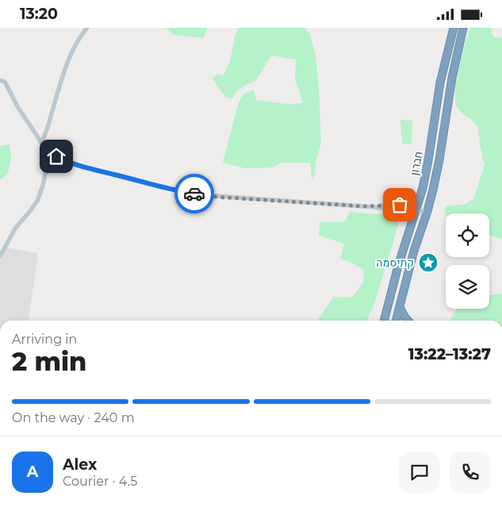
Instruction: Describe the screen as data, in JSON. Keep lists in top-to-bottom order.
{
  "streets": {
    "highway": ["חברון"]
  },
  "places": {
    "place": ["קתיסמה"]
  },
  "page": {
    "status": "13:20",
    "heading": ["2 min", "Arriving in", "13:22–13:27"],
    "panel": ["Alex", "Courier · 4.5"],
    "bar": "On the way · 240 m",
    "round": "A"
  }
}
